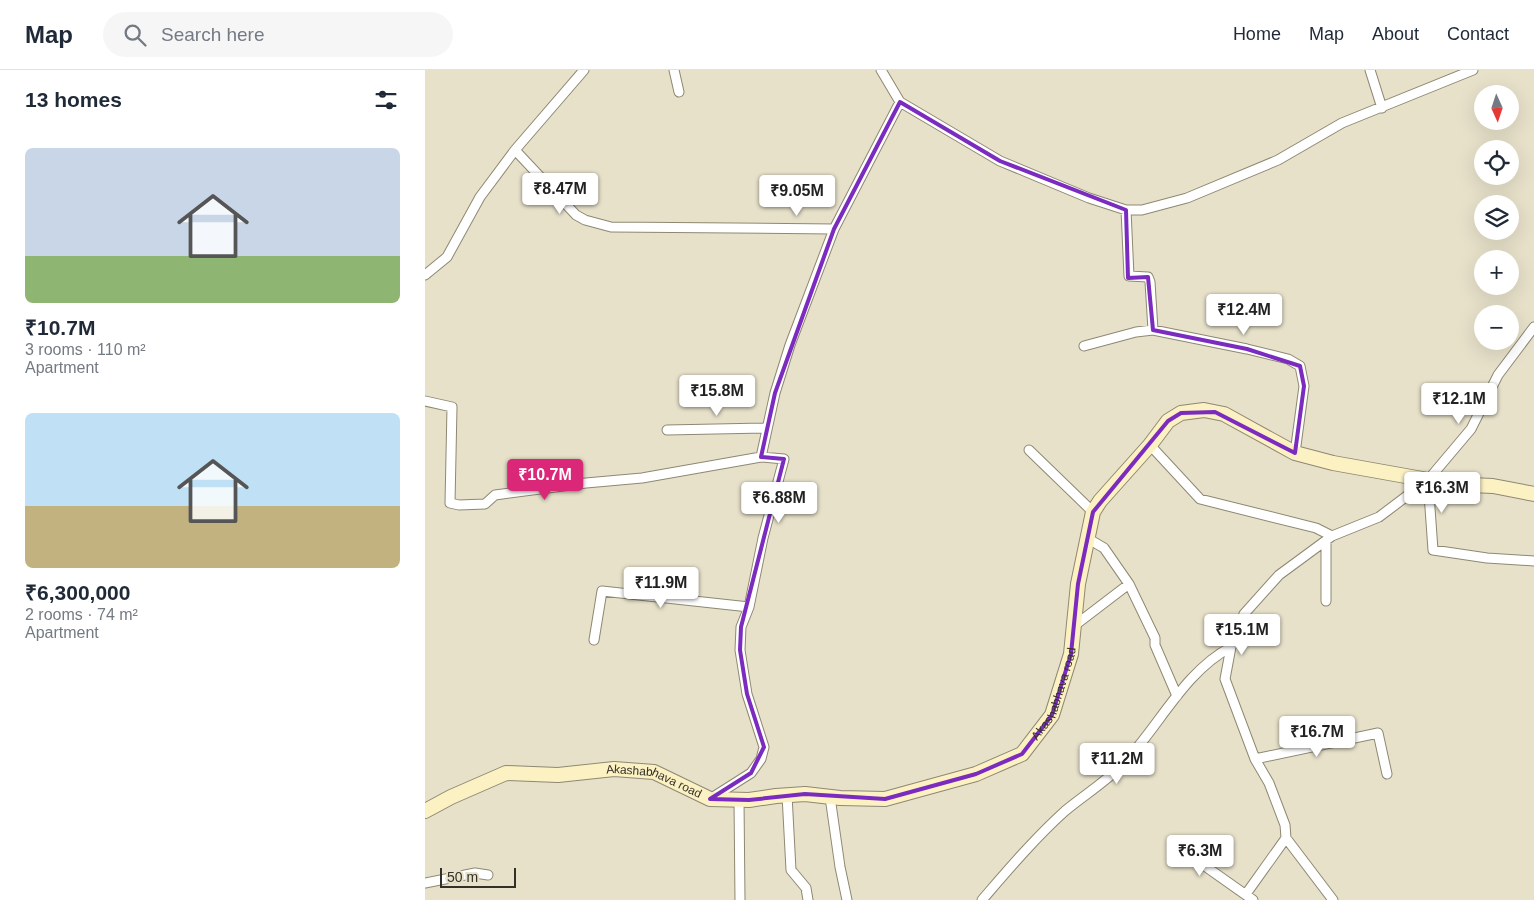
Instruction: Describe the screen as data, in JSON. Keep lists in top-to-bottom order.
{
  "streets": {
    "street": ["Akashabhava road"]
  },
  "scale_bar": "50 m",
  "north": "bottom",
  "page": {
    "header": "Map",
    "search": "Search here",
    "nav": [
      "Home",
      "Map",
      "About",
      "Contact"
    ],
    "heading": "13 homes",
    "map_buttons": ["+", "−"],
    "list": [
      {
        "name": "₹10.7M",
        "note": "3 rooms · 110 m² · Apartment"
      },
      {
        "name": "₹6,300,000",
        "note": "2 rooms · 74 m² · Apartment"
      }
    ],
    "price": [
      "₹8.47M",
      "₹9.05M",
      "₹12.4M",
      "₹15.8M",
      "₹12.1M",
      "₹10.7M",
      "₹16.3M",
      "₹6.88M",
      "₹11.9M",
      "₹15.1M",
      "₹16.7M",
      "₹11.2M",
      "₹6.3M"
    ],
    "scale": "50 m"
  }
}
